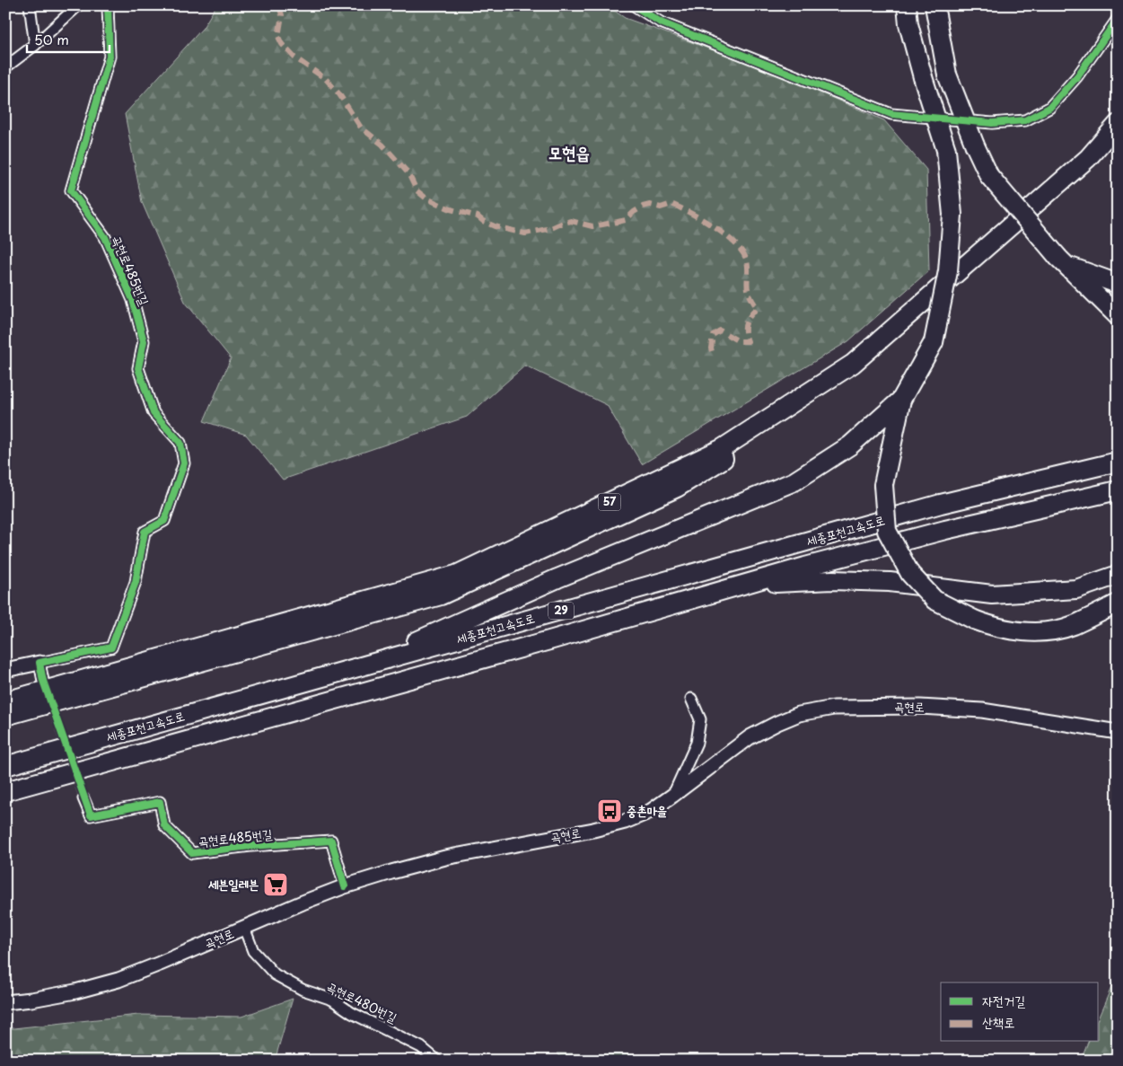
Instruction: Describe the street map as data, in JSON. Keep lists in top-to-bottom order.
{
  "streets": {
    "highway": ["57", "세종포천고속도로", "29"],
    "main road": ["곡현로"],
    "street": ["곡현로485번길", "곡현로480번길"]
  },
  "crossings": [
    ["곡현로485번길", "곡현로"],
    ["곡현로", "곡현로480번길"]
  ],
  "districts": ["모현읍"],
  "places": {
    "bus stop": ["중촌마을"],
    "supermarket": ["세븐일레븐"]
  },
  "legend": ["자전거길", "산책로"],
  "scale_bar": "50 m"
}
